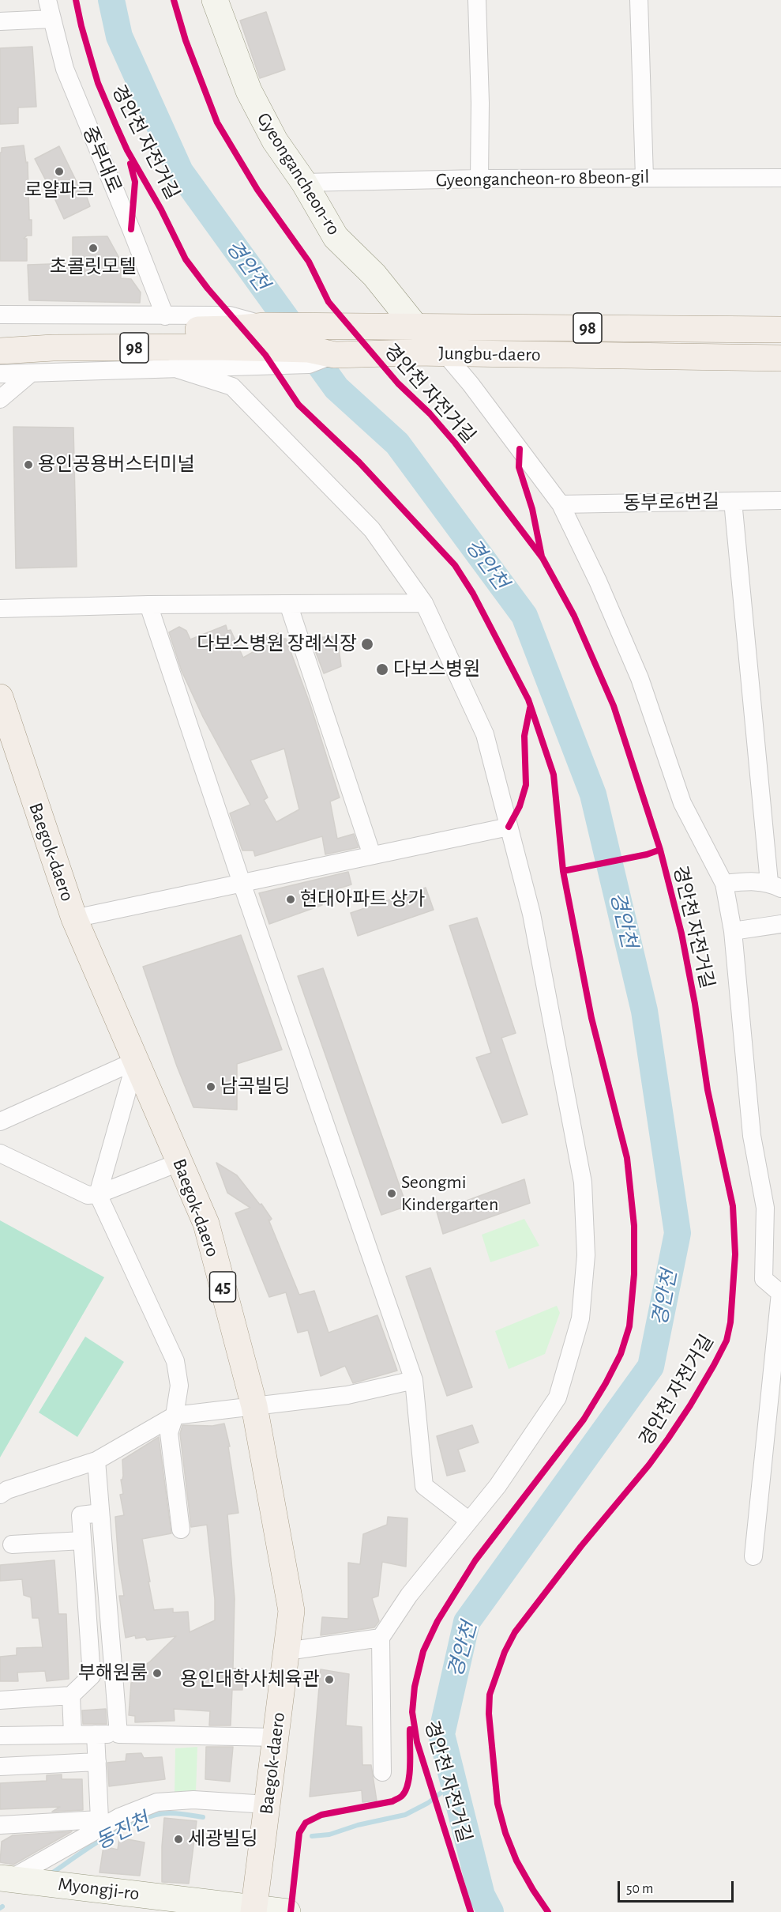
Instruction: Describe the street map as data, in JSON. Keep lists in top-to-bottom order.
{
  "streets": {
    "main road": [
      "Gyeongancheon-ro",
      "98",
      "Jungbu-daero",
      "Baegok-daero",
      "45",
      "Myongji-ro"
    ],
    "street": ["중부대로", "Gyeongancheon-ro 8beon-gil", "동부로6번길"],
    "cycle path": ["경안천 자전거길"]
  },
  "crossings": [
    ["Gyeongancheon-ro", "Gyeongancheon-ro 8beon-gil"],
    ["Gyeongancheon-ro", "Jungbu-daero"],
    ["Baegok-daero", "Myongji-ro"]
  ],
  "water": ["경안천", "동진천"],
  "places": [
    "로얄파크",
    "초콜릿모텔",
    "용인공용버스터미널",
    "다보스병원 장례식장",
    "다보스병원",
    "현대아파트 상가",
    "남곡빌딩",
    "Seongmi Kindergarten",
    "부해원룸",
    "용인대학사체육관",
    "세광빌딩"
  ],
  "scale_bar": "50 m"
}
